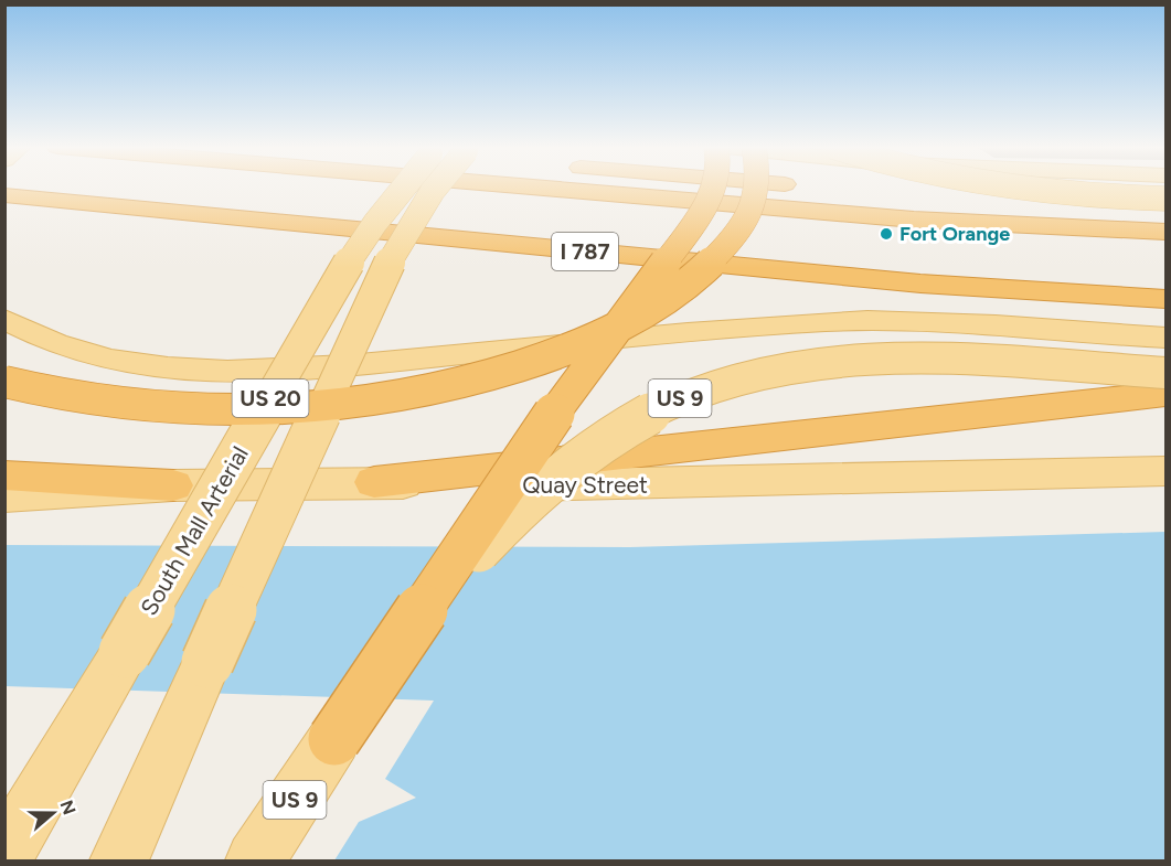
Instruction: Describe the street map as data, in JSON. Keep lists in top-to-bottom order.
{
  "streets": {
    "highway": ["I 787"],
    "main road": [
      "US 20",
      "US 9",
      "Quay Street",
      "South Mall Arterial"
    ]
  },
  "places": ["Fort Orange"],
  "north": "right"
}
